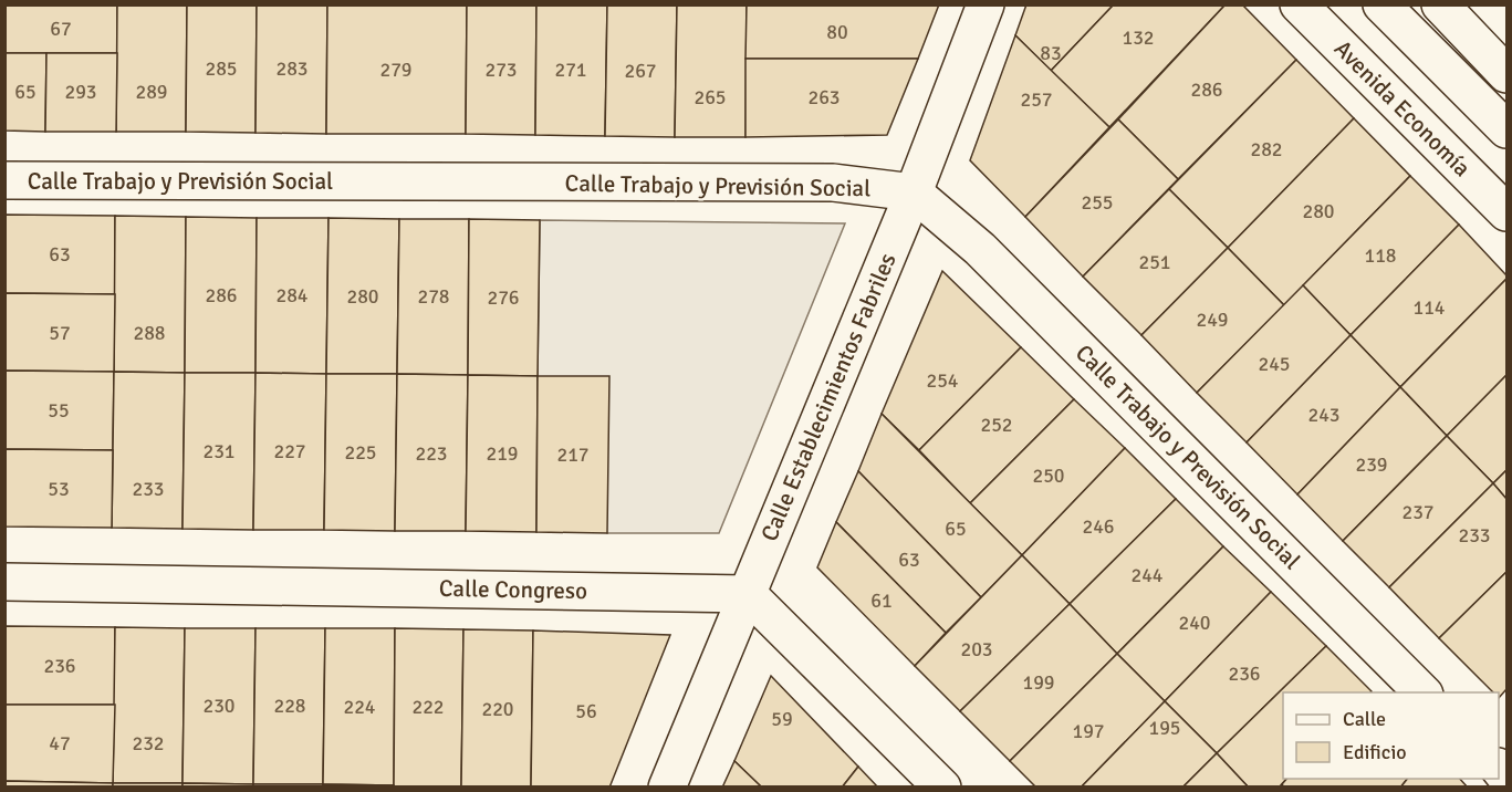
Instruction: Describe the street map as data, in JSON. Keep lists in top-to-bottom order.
{
  "streets": {
    "street": [
      "Avenida Economía",
      "Calle Trabajo y Previsión Social",
      "Calle Establecimientos Fabriles",
      "Calle Congreso"
    ]
  },
  "crossings": [
    ["Calle Trabajo y Previsión Social", "Calle Establecimientos Fabriles"],
    ["Calle Establecimientos Fabriles", "Calle Congreso"]
  ],
  "house_numbers": [
    "67",
    "80",
    "132",
    "83",
    "285",
    "283",
    "279",
    "273",
    "271",
    "267",
    "286",
    "65",
    "293",
    "289",
    "265",
    "263",
    "257",
    "282",
    "255",
    "280",
    "63",
    "118",
    "251",
    "286",
    "284",
    "280",
    "278",
    "276",
    "114",
    "249",
    "57",
    "288",
    "245",
    "254",
    "55",
    "243",
    "252",
    "231",
    "227",
    "225",
    "223",
    "219",
    "217",
    "239",
    "250",
    "53",
    "233",
    "237",
    "246",
    "65",
    "233",
    "63",
    "244",
    "61",
    "240",
    "203",
    "236",
    "236",
    "199",
    "230",
    "228",
    "224",
    "222",
    "220",
    "56",
    "59",
    "195",
    "197",
    "47",
    "232"
  ],
  "legend": ["Calle", "Edificio"]
}
